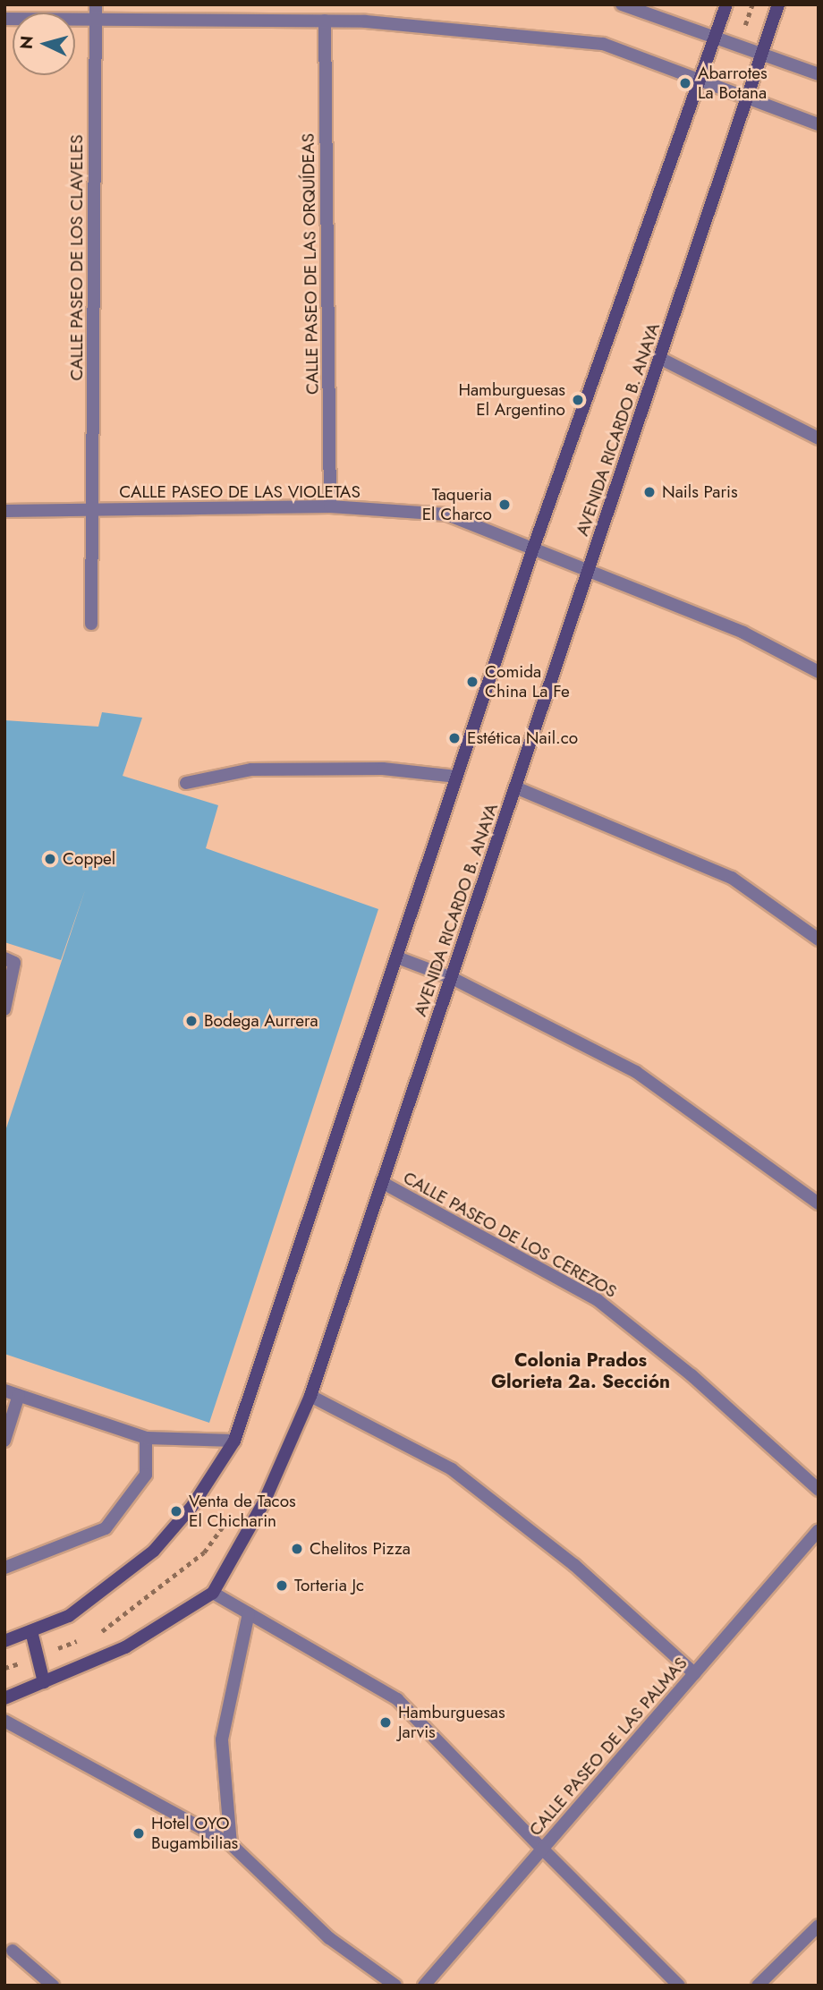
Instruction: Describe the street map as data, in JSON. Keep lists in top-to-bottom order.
{
  "streets": {
    "main road": ["AVENIDA RICARDO B. ANAYA"],
    "street": [
      "CALLE PASEO DE LOS CLAVELES",
      "CALLE PASEO DE LAS ORQUÍDEAS",
      "CALLE PASEO DE LAS VIOLETAS",
      "CALLE PASEO DE LOS CEREZOS",
      "CALLE PASEO DE LAS PALMAS"
    ]
  },
  "crossings": [
    ["CALLE PASEO DE LOS CLAVELES", "CALLE PASEO DE LAS VIOLETAS"],
    ["CALLE PASEO DE LAS ORQUÍDEAS", "CALLE PASEO DE LAS VIOLETAS"],
    ["AVENIDA RICARDO B. ANAYA", "CALLE PASEO DE LAS VIOLETAS"],
    ["AVENIDA RICARDO B. ANAYA", "CALLE PASEO DE LOS CEREZOS"]
  ],
  "districts": ["Colonia Prados Glorieta 2a. Sección"],
  "places": [
    "Abarrotes La Botana",
    "Hamburguesas El Argentino",
    "Nails Paris",
    "Taqueria El Charco",
    "Comida China La Fe",
    "Estética Nail.co",
    "Coppel",
    "Bodega Aurrera",
    "Venta de Tacos El Chicharin",
    "Chelitos Pizza",
    "Torteria Jc",
    "Hamburguesas Jarvis",
    "Hotel OYO Bugambilias"
  ],
  "north": "left"
}
